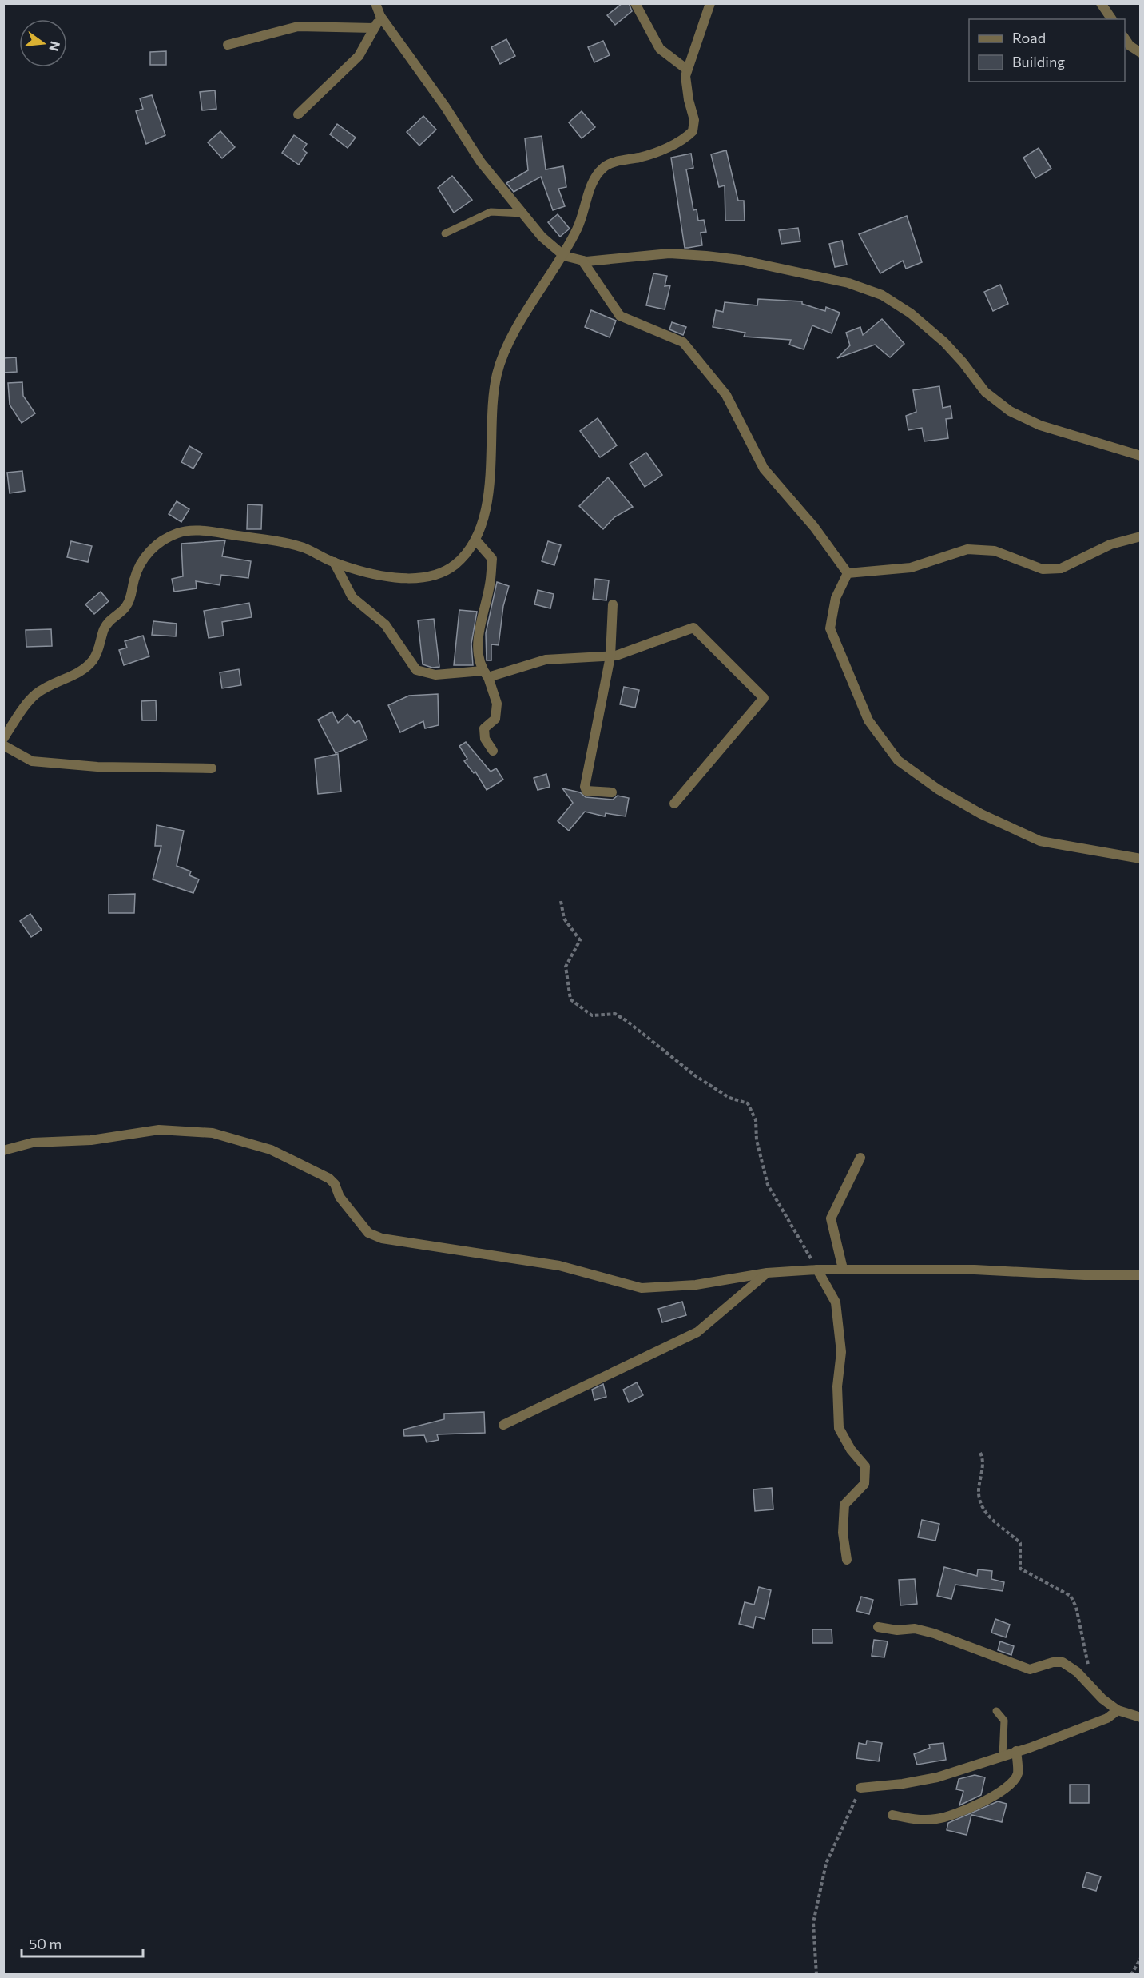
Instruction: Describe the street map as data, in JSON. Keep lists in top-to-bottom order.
{
  "legend": ["Road", "Building"],
  "scale_bar": "50 m",
  "north": "right"
}
